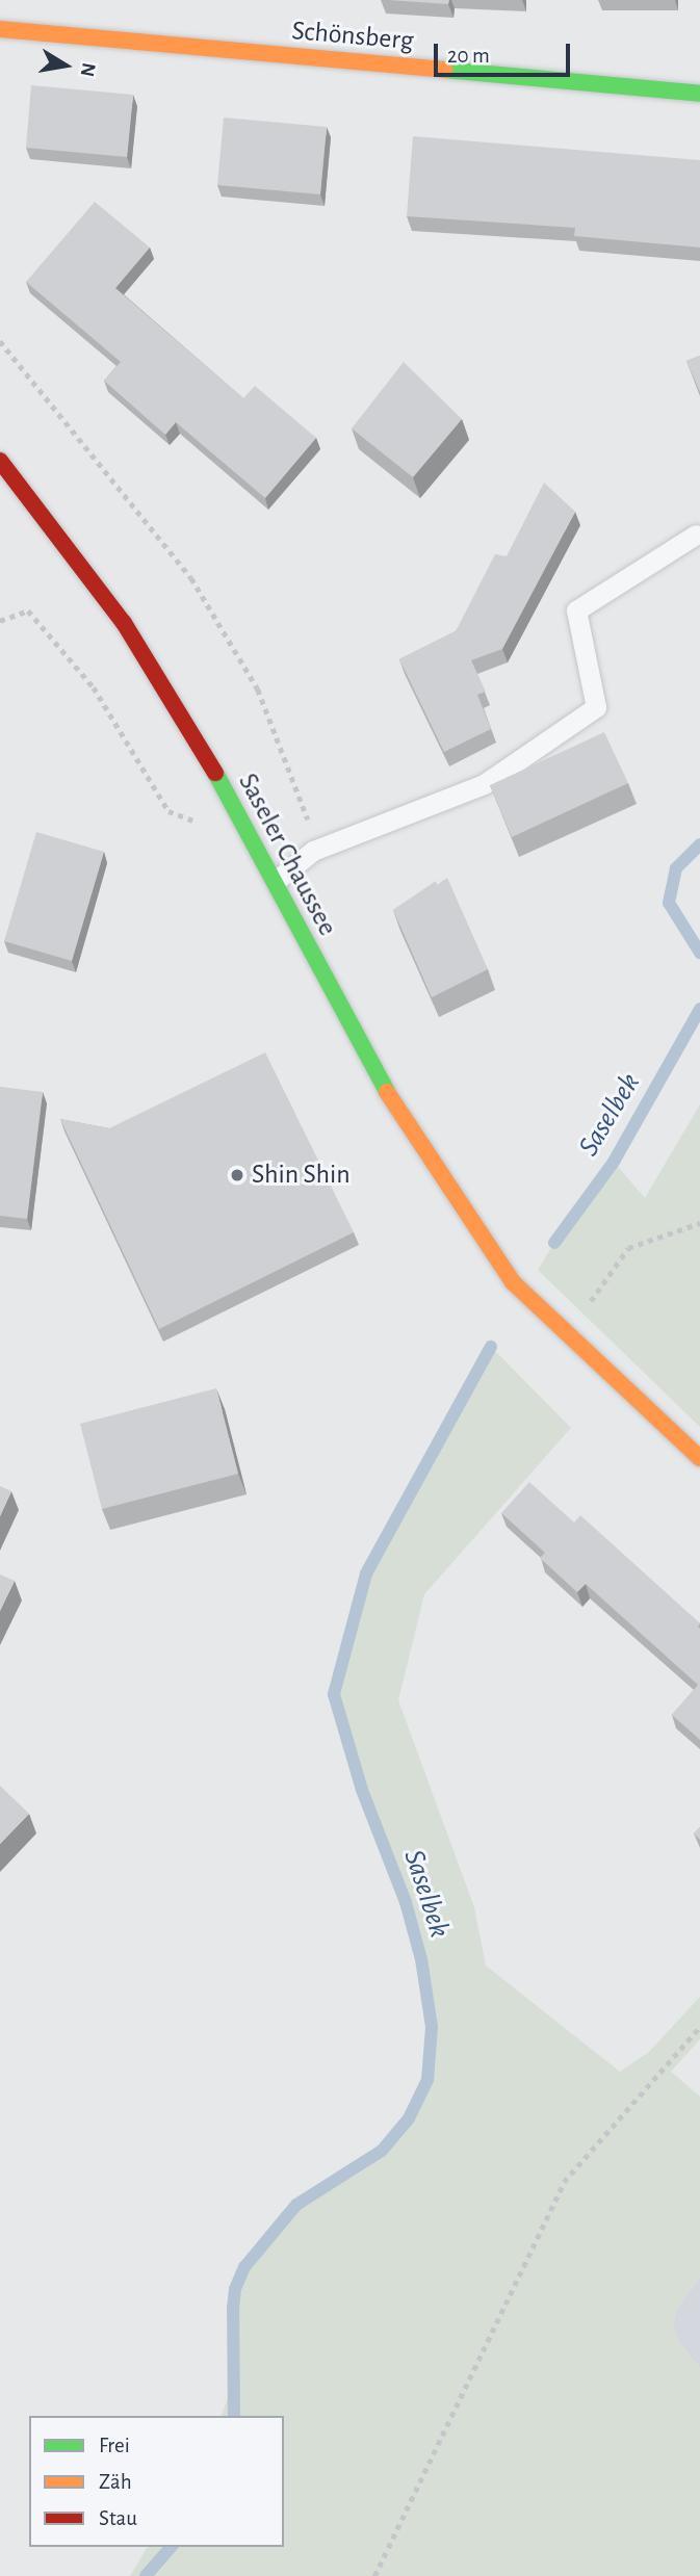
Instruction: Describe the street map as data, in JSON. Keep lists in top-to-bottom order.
{
  "streets": {
    "main road": ["Schönsberg", "Saseler Chaussee"]
  },
  "water": ["Saselbek"],
  "places": ["Shin Shin"],
  "legend": ["Frei", "Zäh", "Stau"],
  "scale_bar": "20 m",
  "north": "right"
}
